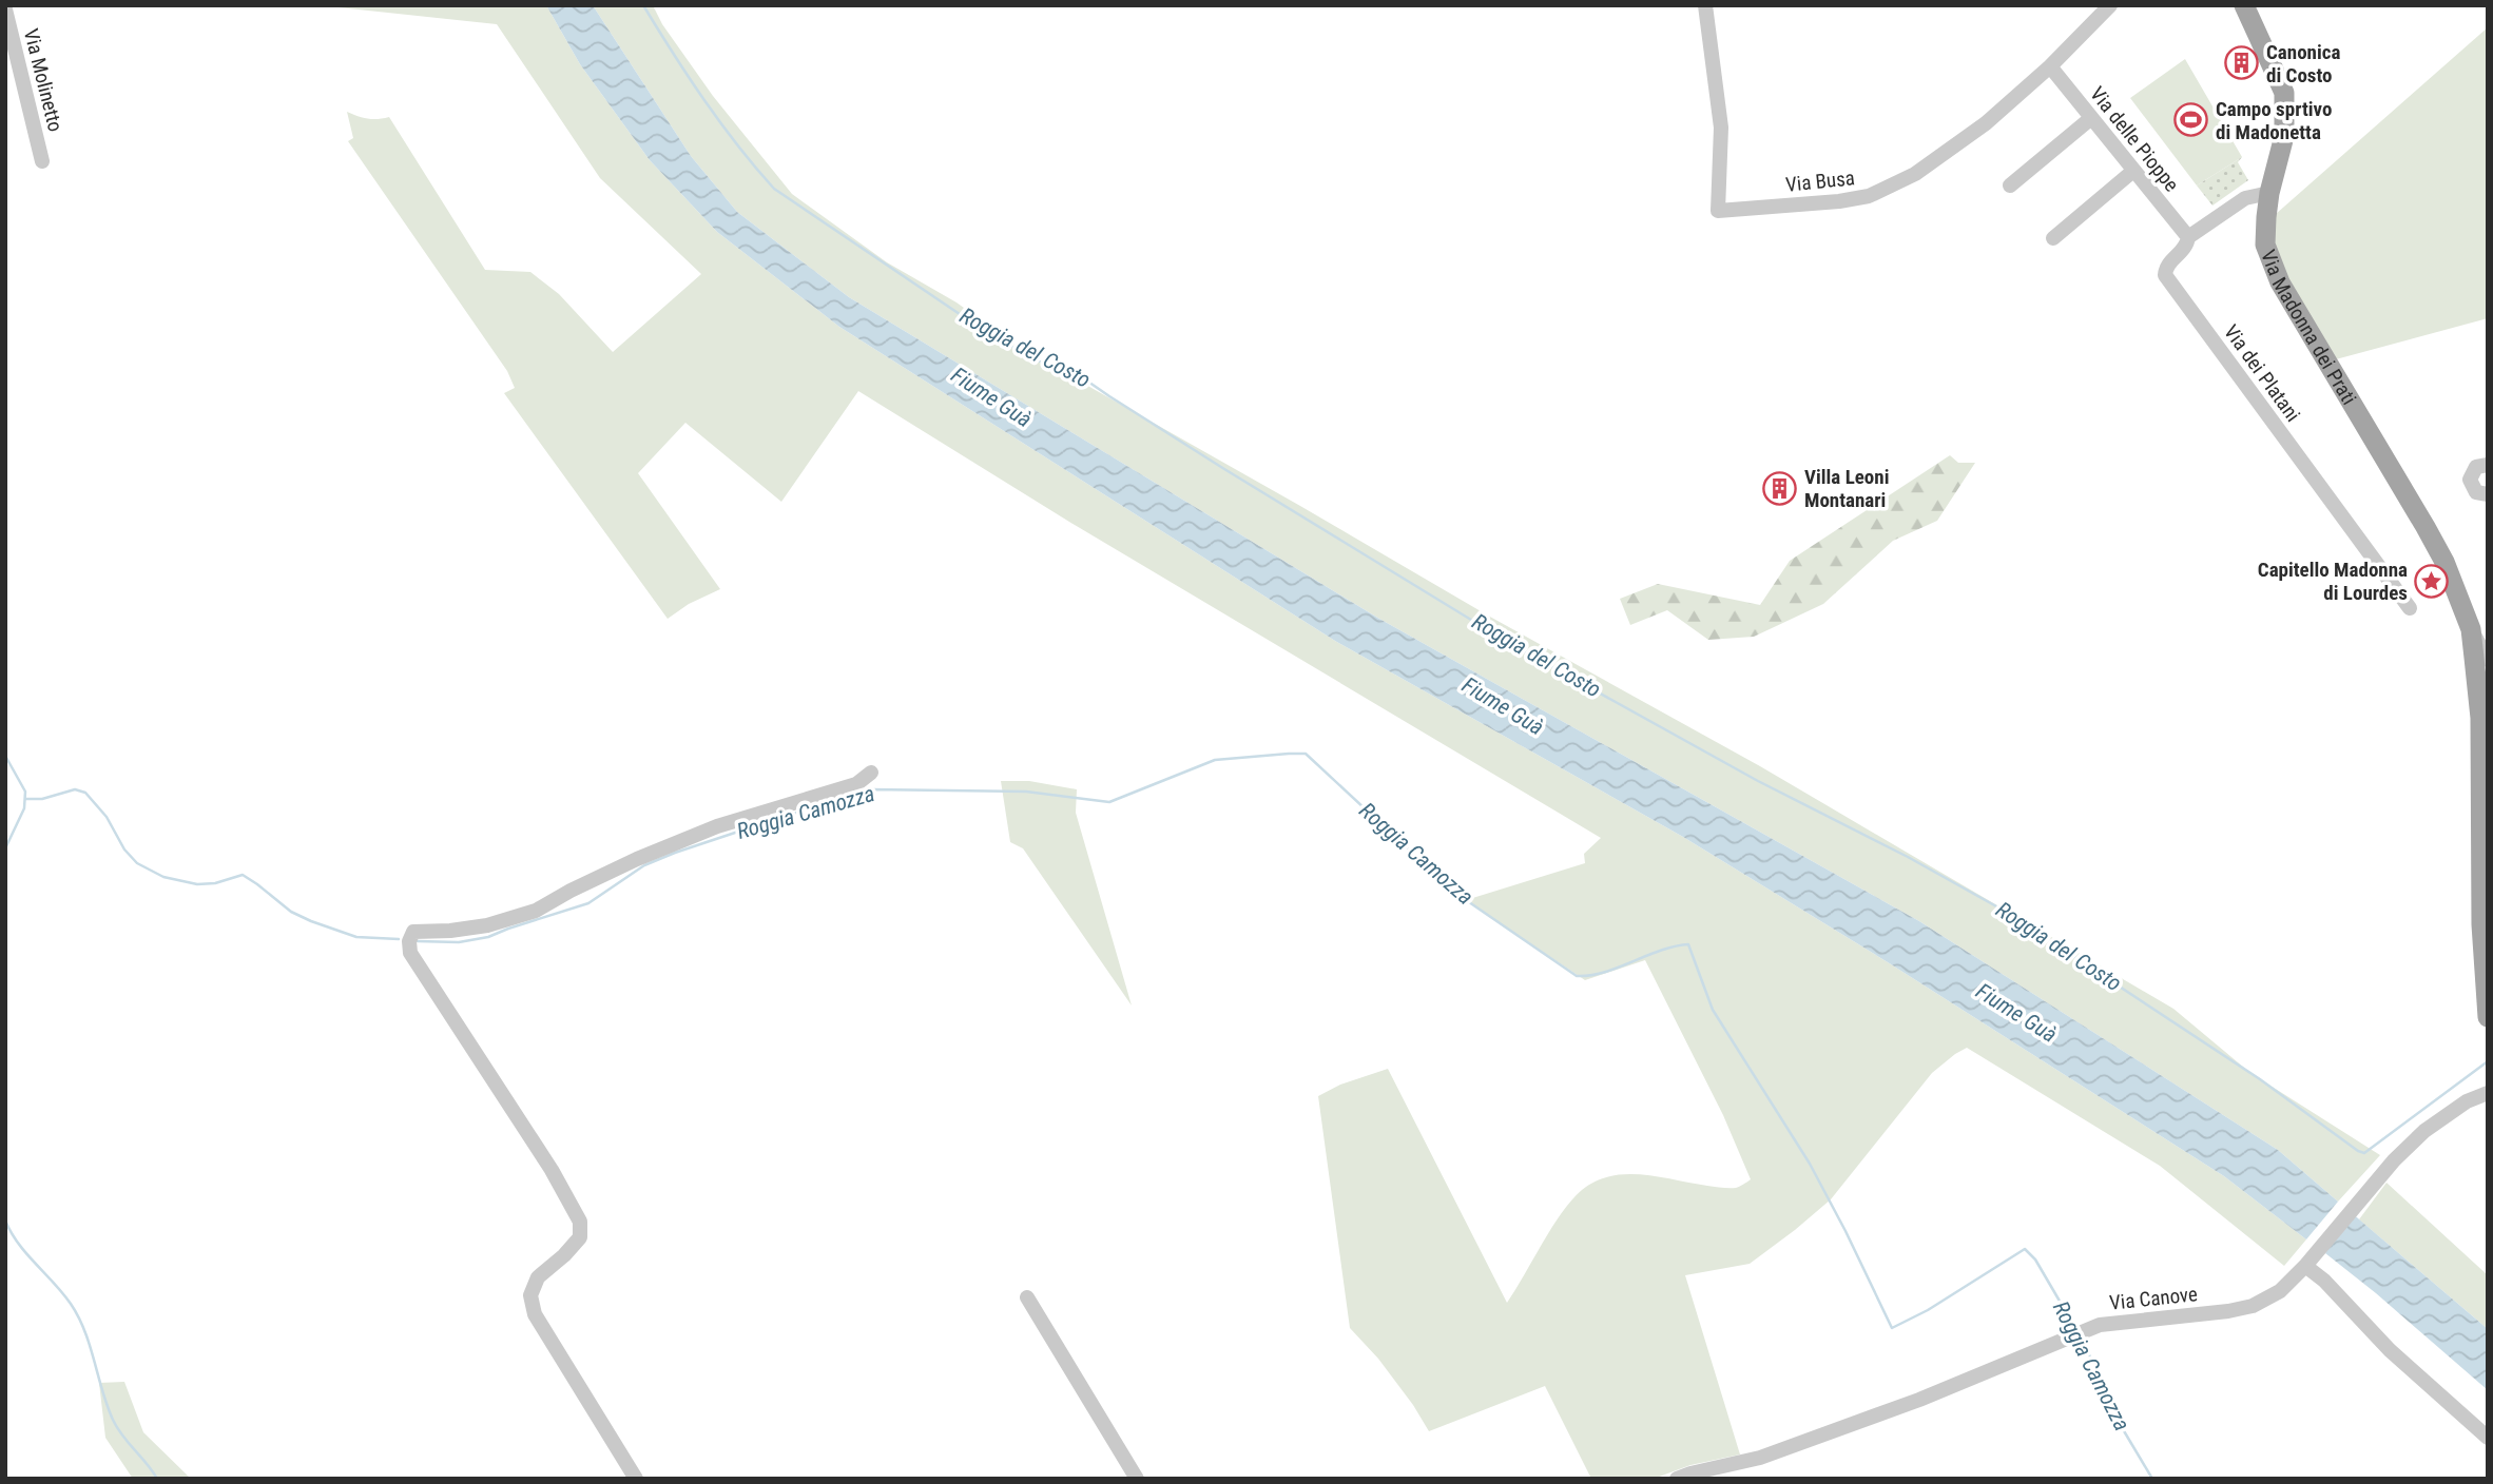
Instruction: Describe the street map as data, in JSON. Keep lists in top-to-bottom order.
{
  "streets": {
    "main road": ["Via Madonna dei Prati"],
    "street": [
      "Via Molinetto",
      "Via delle Pioppe",
      "Via Busa",
      "Via dei Platani",
      "Via Canove"
    ]
  },
  "crossings": [
    ["Via delle Pioppe", "Via Busa"],
    ["Via delle Pioppe", "Via dei Platani"],
    ["Via Madonna dei Prati", "Via dei Platani"]
  ],
  "water": ["Roggia del Costo", "Fiume Guà", "Roggia Camozza"],
  "places": {
    "building": ["Canonica di Costo", "Villa Leoni Montanari"],
    "sports": ["Campo sprtivo di Madonetta"],
    "place": ["Capitello Madonna di Lourdes"]
  }
}
